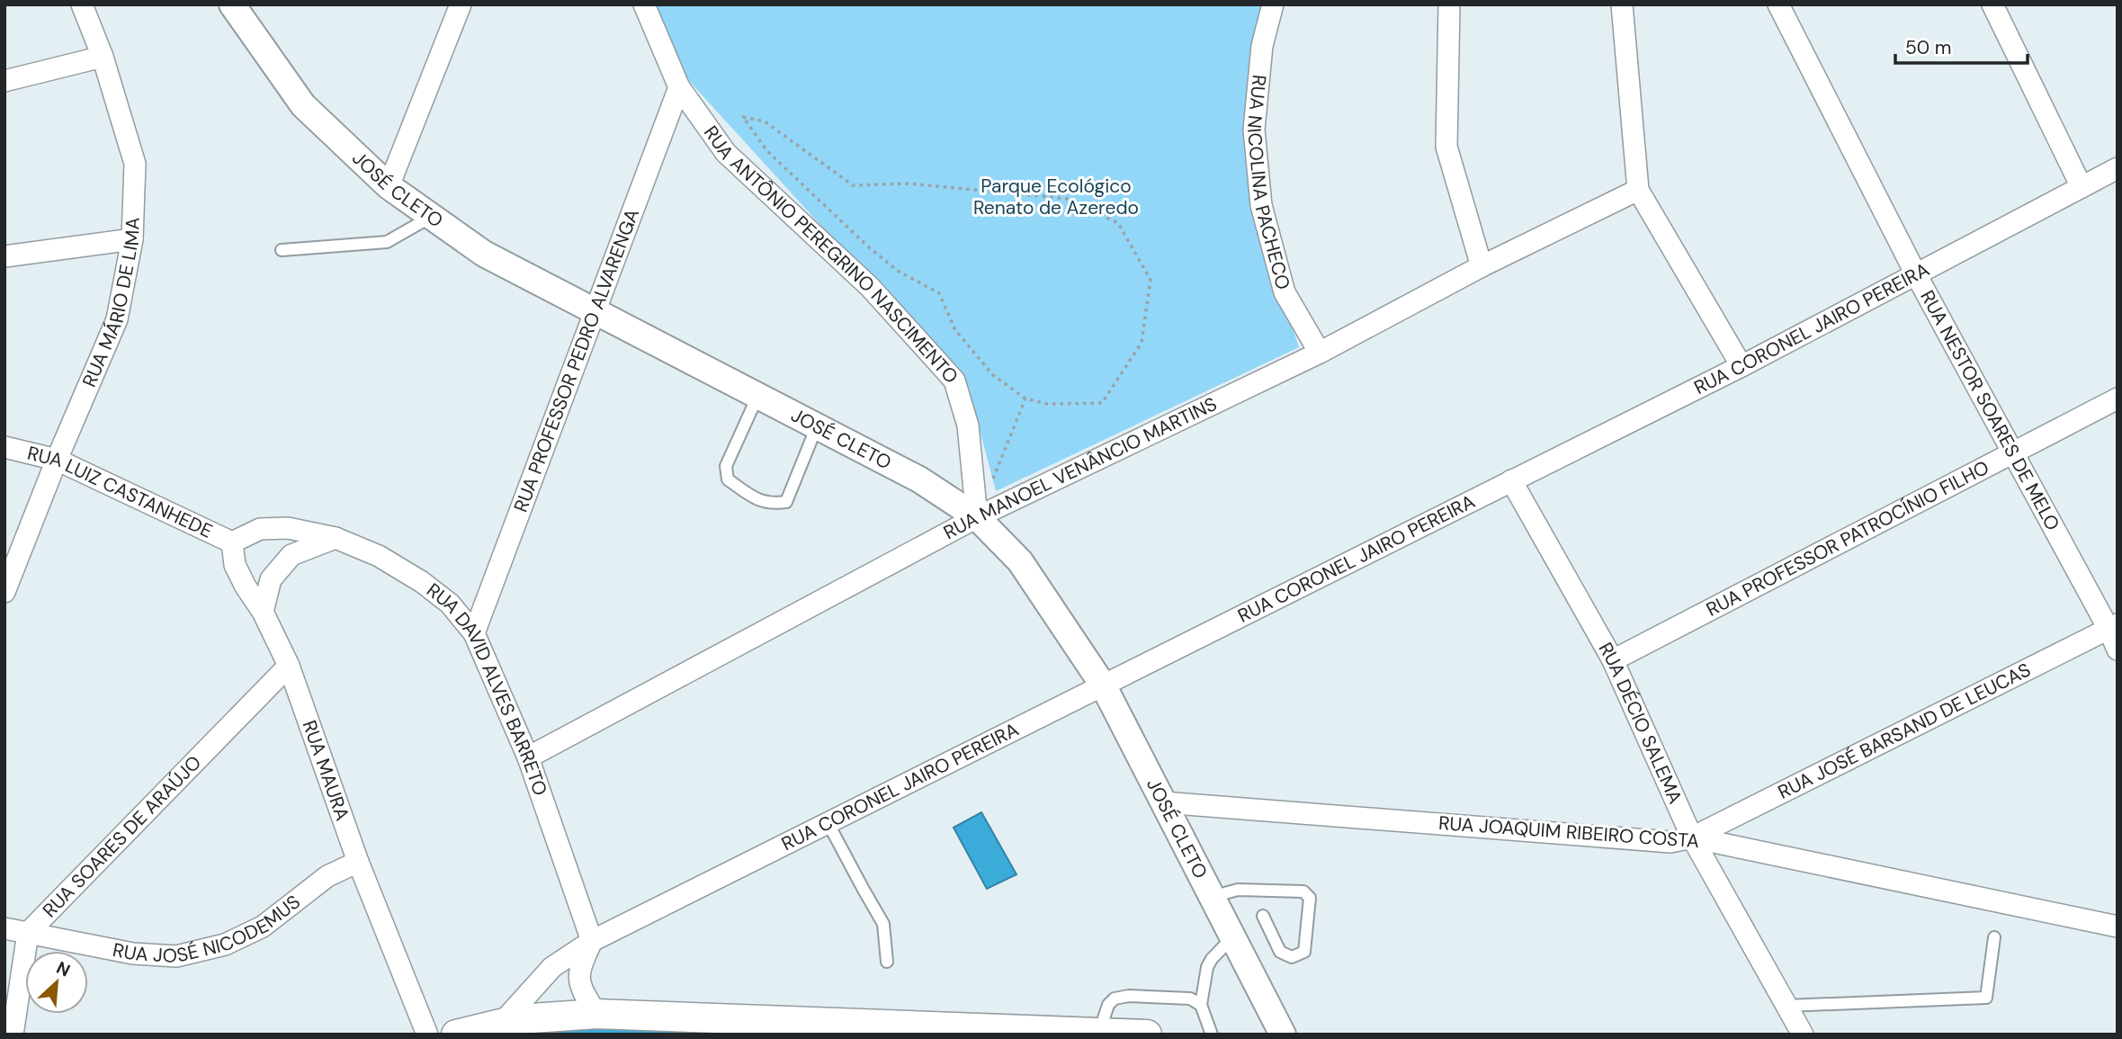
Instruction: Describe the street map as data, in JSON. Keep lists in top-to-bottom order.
{
  "streets": {
    "street": [
      "RUA NICOLINA PACHECO",
      "JOSÉ CLETO",
      "RUA ANTÔNIO PEREGRINO NASCIMENTO",
      "RUA MÁRIO DE LIMA",
      "RUA CORONEL JAIRO PEREIRA",
      "RUA PROFESSOR PEDRO ALVARENGA",
      "RUA NESTOR SOARES DE MELO",
      "RUA MANOEL VENÂNCIO MARTINS",
      "RUA LUIZ CASTANHEDE",
      "RUA PROFESSOR PATROCÍNIO FILHO",
      "RUA DAVID ALVES BARRETO",
      "RUA DÉCIO SALEMA",
      "RUA JOSÉ BARSAND DE LEUCAS",
      "RUA MAURA",
      "RUA JOAQUIM RIBEIRO COSTA",
      "RUA SOARES DE ARAÚJO",
      "RUA JOSÉ NICODEMUS"
    ]
  },
  "crossings": [
    ["RUA NICOLINA PACHECO", "RUA MANOEL VENÂNCIO MARTINS"],
    ["JOSÉ CLETO", "RUA ANTÔNIO PEREGRINO NASCIMENTO"],
    ["JOSÉ CLETO", "RUA CORONEL JAIRO PEREIRA"],
    ["JOSÉ CLETO", "RUA PROFESSOR PEDRO ALVARENGA"],
    ["JOSÉ CLETO", "RUA MANOEL VENÂNCIO MARTINS"],
    ["JOSÉ CLETO", "RUA JOAQUIM RIBEIRO COSTA"],
    ["RUA ANTÔNIO PEREGRINO NASCIMENTO", "RUA PROFESSOR PEDRO ALVARENGA"],
    ["RUA ANTÔNIO PEREGRINO NASCIMENTO", "RUA MANOEL VENÂNCIO MARTINS"],
    ["RUA MÁRIO DE LIMA", "RUA LUIZ CASTANHEDE"],
    ["RUA CORONEL JAIRO PEREIRA", "RUA NESTOR SOARES DE MELO"],
    ["RUA CORONEL JAIRO PEREIRA", "RUA DAVID ALVES BARRETO"],
    ["RUA CORONEL JAIRO PEREIRA", "RUA DÉCIO SALEMA"],
    ["RUA PROFESSOR PEDRO ALVARENGA", "RUA DAVID ALVES BARRETO"],
    ["RUA NESTOR SOARES DE MELO", "RUA PROFESSOR PATROCÍNIO FILHO"],
    ["RUA NESTOR SOARES DE MELO", "RUA JOSÉ BARSAND DE LEUCAS"],
    ["RUA MANOEL VENÂNCIO MARTINS", "RUA DAVID ALVES BARRETO"],
    ["RUA LUIZ CASTANHEDE", "RUA DAVID ALVES BARRETO"],
    ["RUA LUIZ CASTANHEDE", "RUA MAURA"],
    ["RUA PROFESSOR PATROCÍNIO FILHO", "RUA DÉCIO SALEMA"],
    ["RUA DÉCIO SALEMA", "RUA JOSÉ BARSAND DE LEUCAS"],
    ["RUA DÉCIO SALEMA", "RUA JOAQUIM RIBEIRO COSTA"],
    ["RUA JOSÉ BARSAND DE LEUCAS", "RUA JOAQUIM RIBEIRO COSTA"],
    ["RUA MAURA", "RUA SOARES DE ARAÚJO"],
    ["RUA MAURA", "RUA JOSÉ NICODEMUS"],
    ["RUA SOARES DE ARAÚJO", "RUA JOSÉ NICODEMUS"]
  ],
  "parks": ["Parque Ecológico Renato de Azeredo"],
  "scale_bar": "50 m",
  "north": "top right"
}
